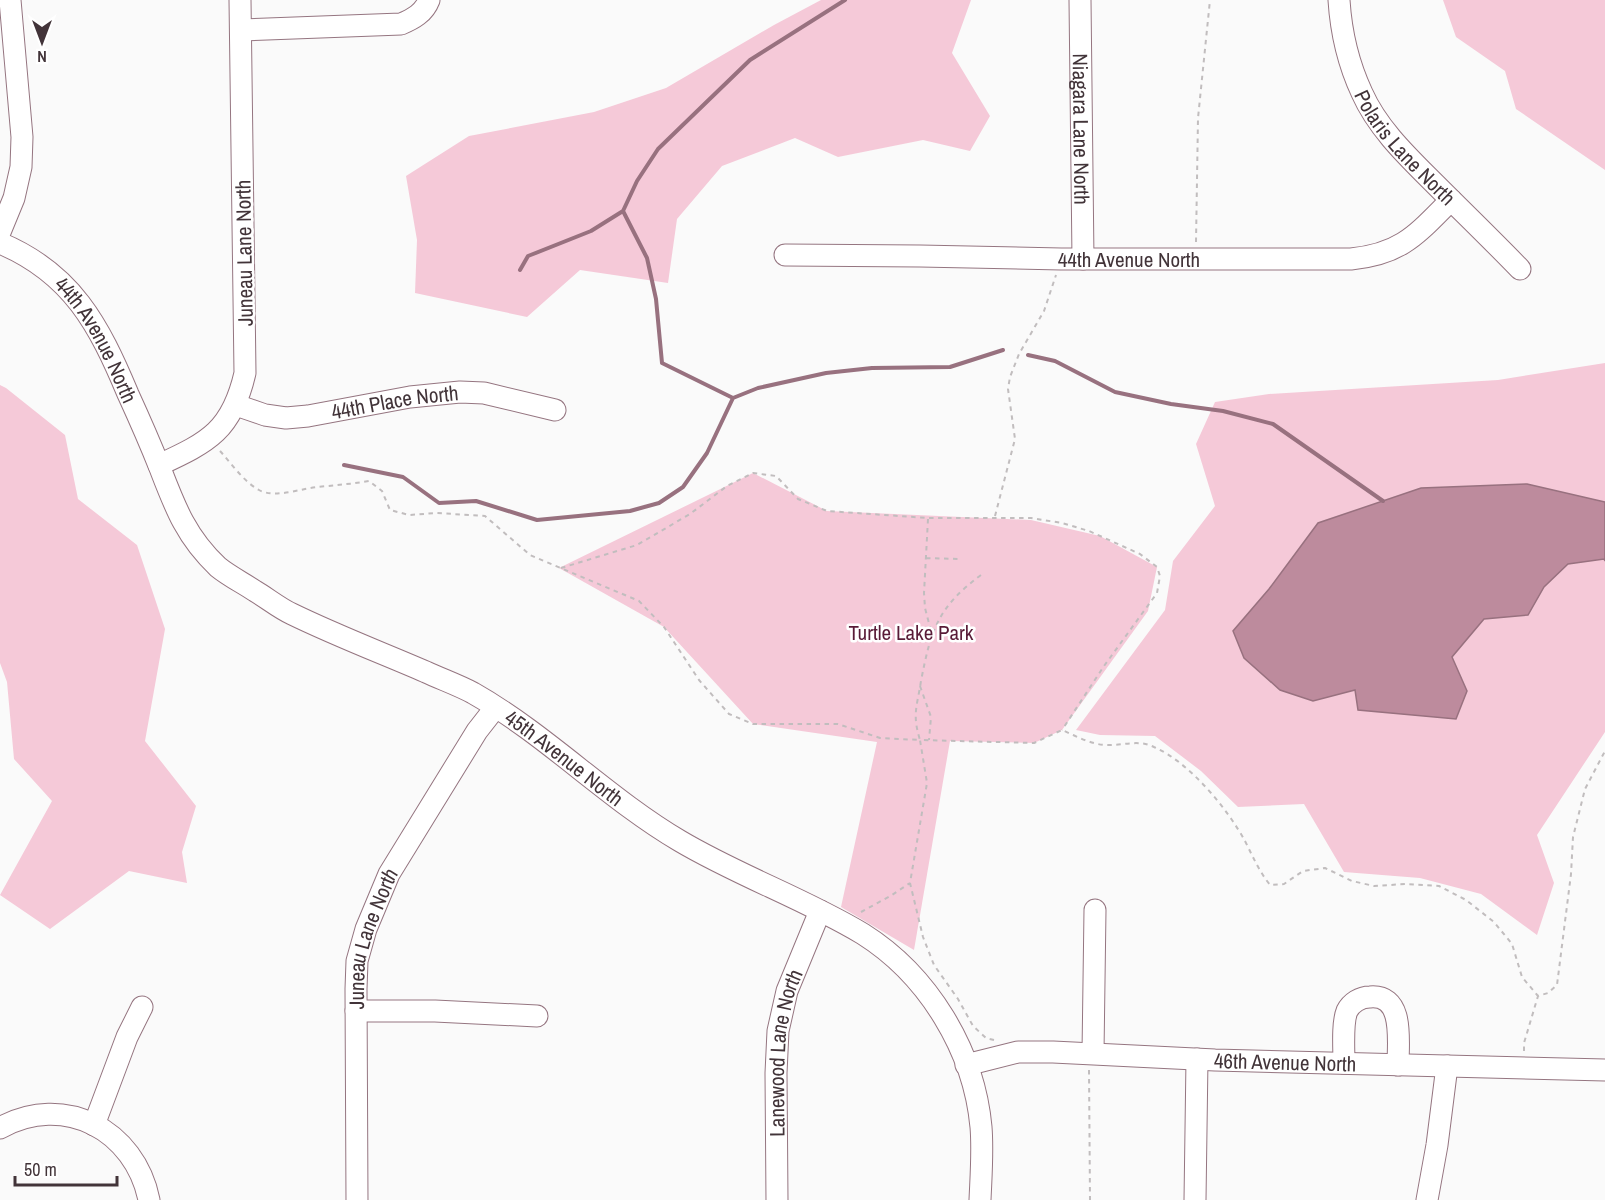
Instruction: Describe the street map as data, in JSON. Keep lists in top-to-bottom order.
{
  "streets": {
    "street": [
      "Niagara Lane North",
      "Polaris Lane North",
      "Juneau Lane North",
      "44th Avenue North",
      "44th Place North",
      "45th Avenue North",
      "Lanewood Lane North",
      "46th Avenue North"
    ]
  },
  "crossings": [
    ["Niagara Lane North", "44th Avenue North"],
    ["Polaris Lane North", "44th Avenue North"],
    ["Juneau Lane North", "44th Avenue North"],
    ["Juneau Lane North", "44th Place North"],
    ["Juneau Lane North", "45th Avenue North"],
    ["44th Avenue North", "45th Avenue North"],
    ["45th Avenue North", "Lanewood Lane North"],
    ["45th Avenue North", "46th Avenue North"]
  ],
  "parks": ["Turtle Lake Park"],
  "scale_bar": "50 m",
  "north": "bottom"
}
